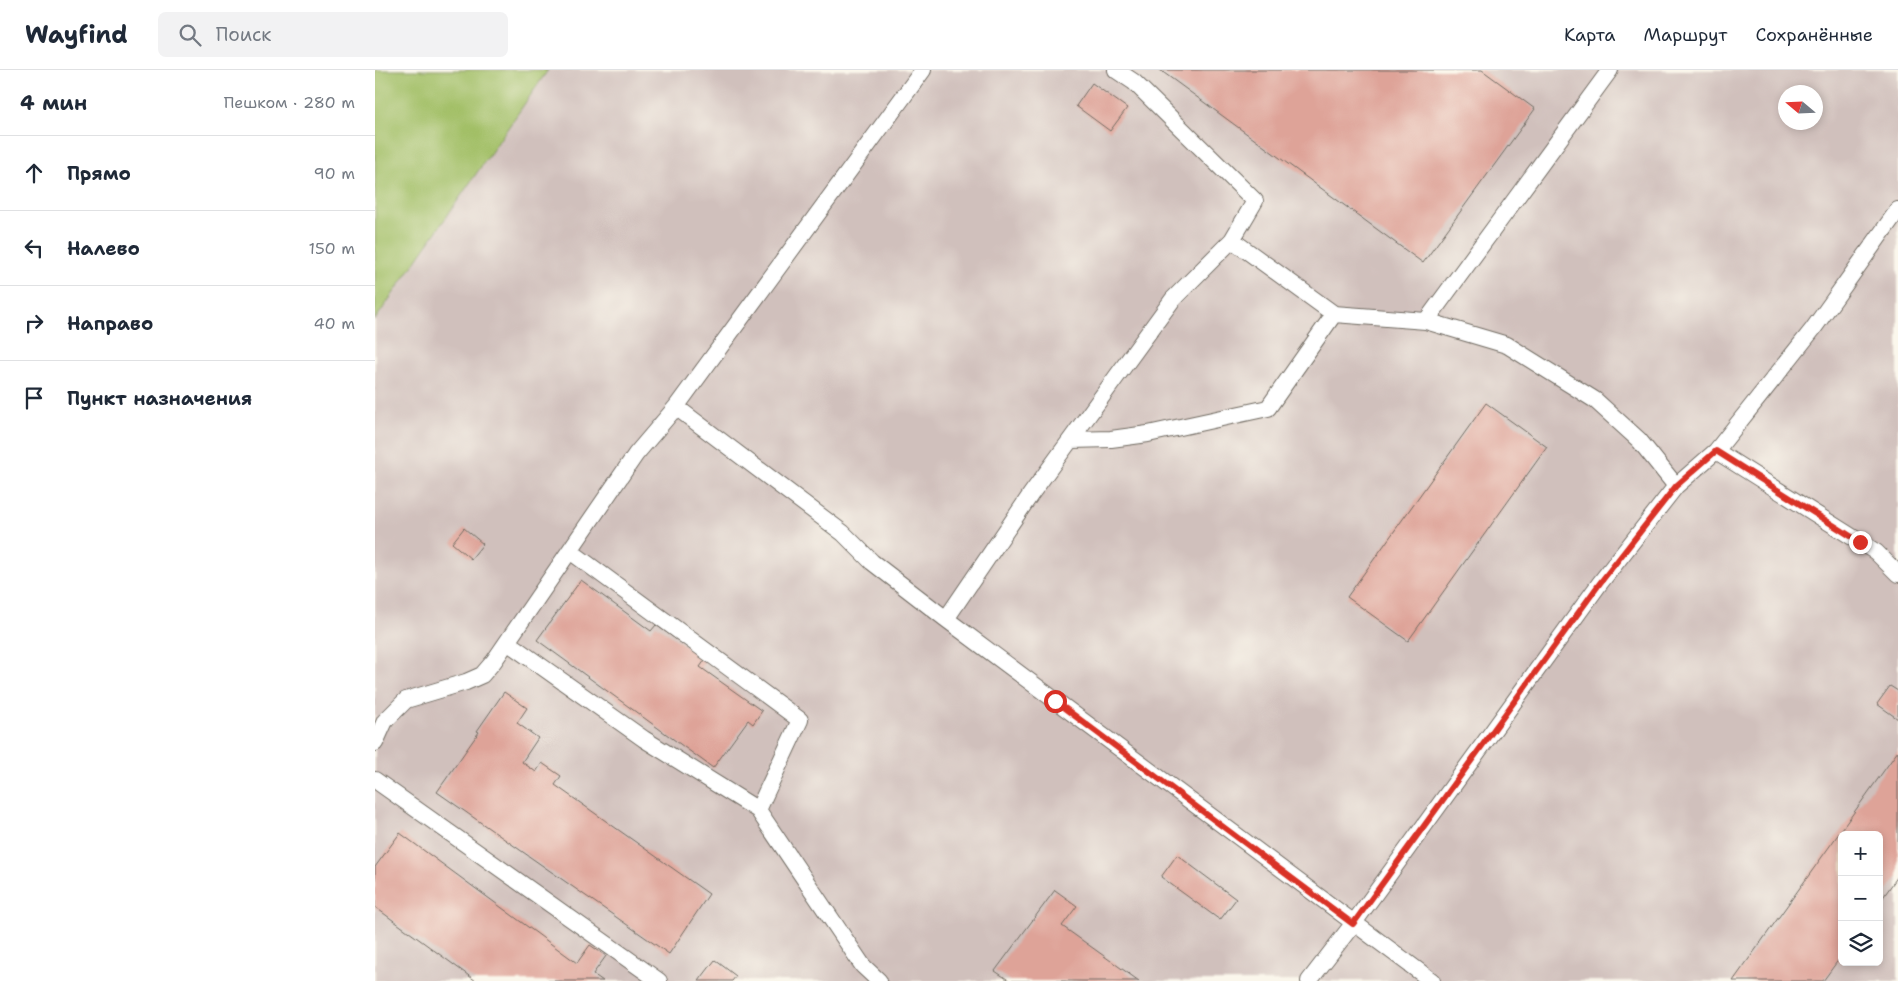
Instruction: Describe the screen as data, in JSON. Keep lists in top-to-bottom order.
{
  "north": "left",
  "page": {
    "header": "Wayfind",
    "search": "Поиск",
    "nav": ["Карта", "Маршрут", "Сохранённые"],
    "heading": ["4 мин", "Пешком · 280 m"],
    "list": [
      ["Прямо", "90 m"],
      ["Налево", "150 m"],
      ["Направо", "40 m"],
      "Пункт назначения"
    ],
    "map_buttons": ["+", "−"]
  }
}
